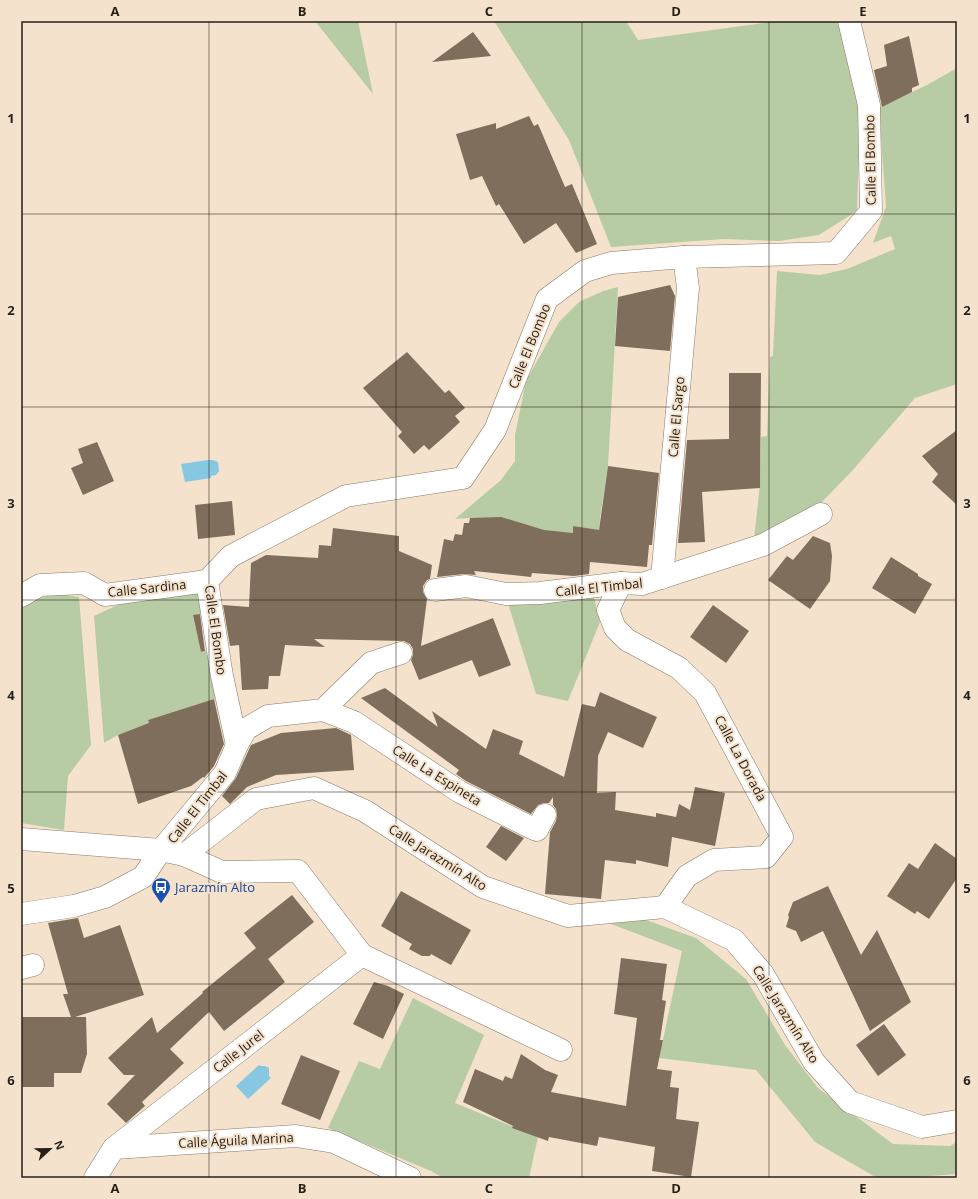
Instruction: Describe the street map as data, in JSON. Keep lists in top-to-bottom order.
{
  "streets": {
    "street": [
      "Calle El Bombo",
      "Calle El Sargo",
      "Calle El Timbal",
      "Calle Sardina",
      "Calle La Dorada",
      "Calle La Espineta",
      "Calle Jarazmín Alto",
      "Calle Jurel",
      "Calle Águila Marina"
    ]
  },
  "crossings": [
    ["Calle El Bombo", "Calle El Sargo"],
    ["Calle El Bombo", "Calle El Timbal"],
    ["Calle El Bombo", "Calle Sardina"],
    ["Calle El Sargo", "Calle El Timbal"],
    ["Calle El Timbal", "Calle La Dorada"],
    ["Calle El Timbal", "Calle La Espineta"],
    ["Calle La Dorada", "Calle Jarazmín Alto"],
    ["Calle Jurel", "Calle Águila Marina"]
  ],
  "places": {
    "bus stop": ["Jarazmín Alto"]
  },
  "north": "right",
  "grid": {
    "columns": [
      "A",
      "B",
      "C",
      "D",
      "E"
    ],
    "rows": [
      "1",
      "2",
      "3",
      "4",
      "5",
      "6"
    ]
  }
}
